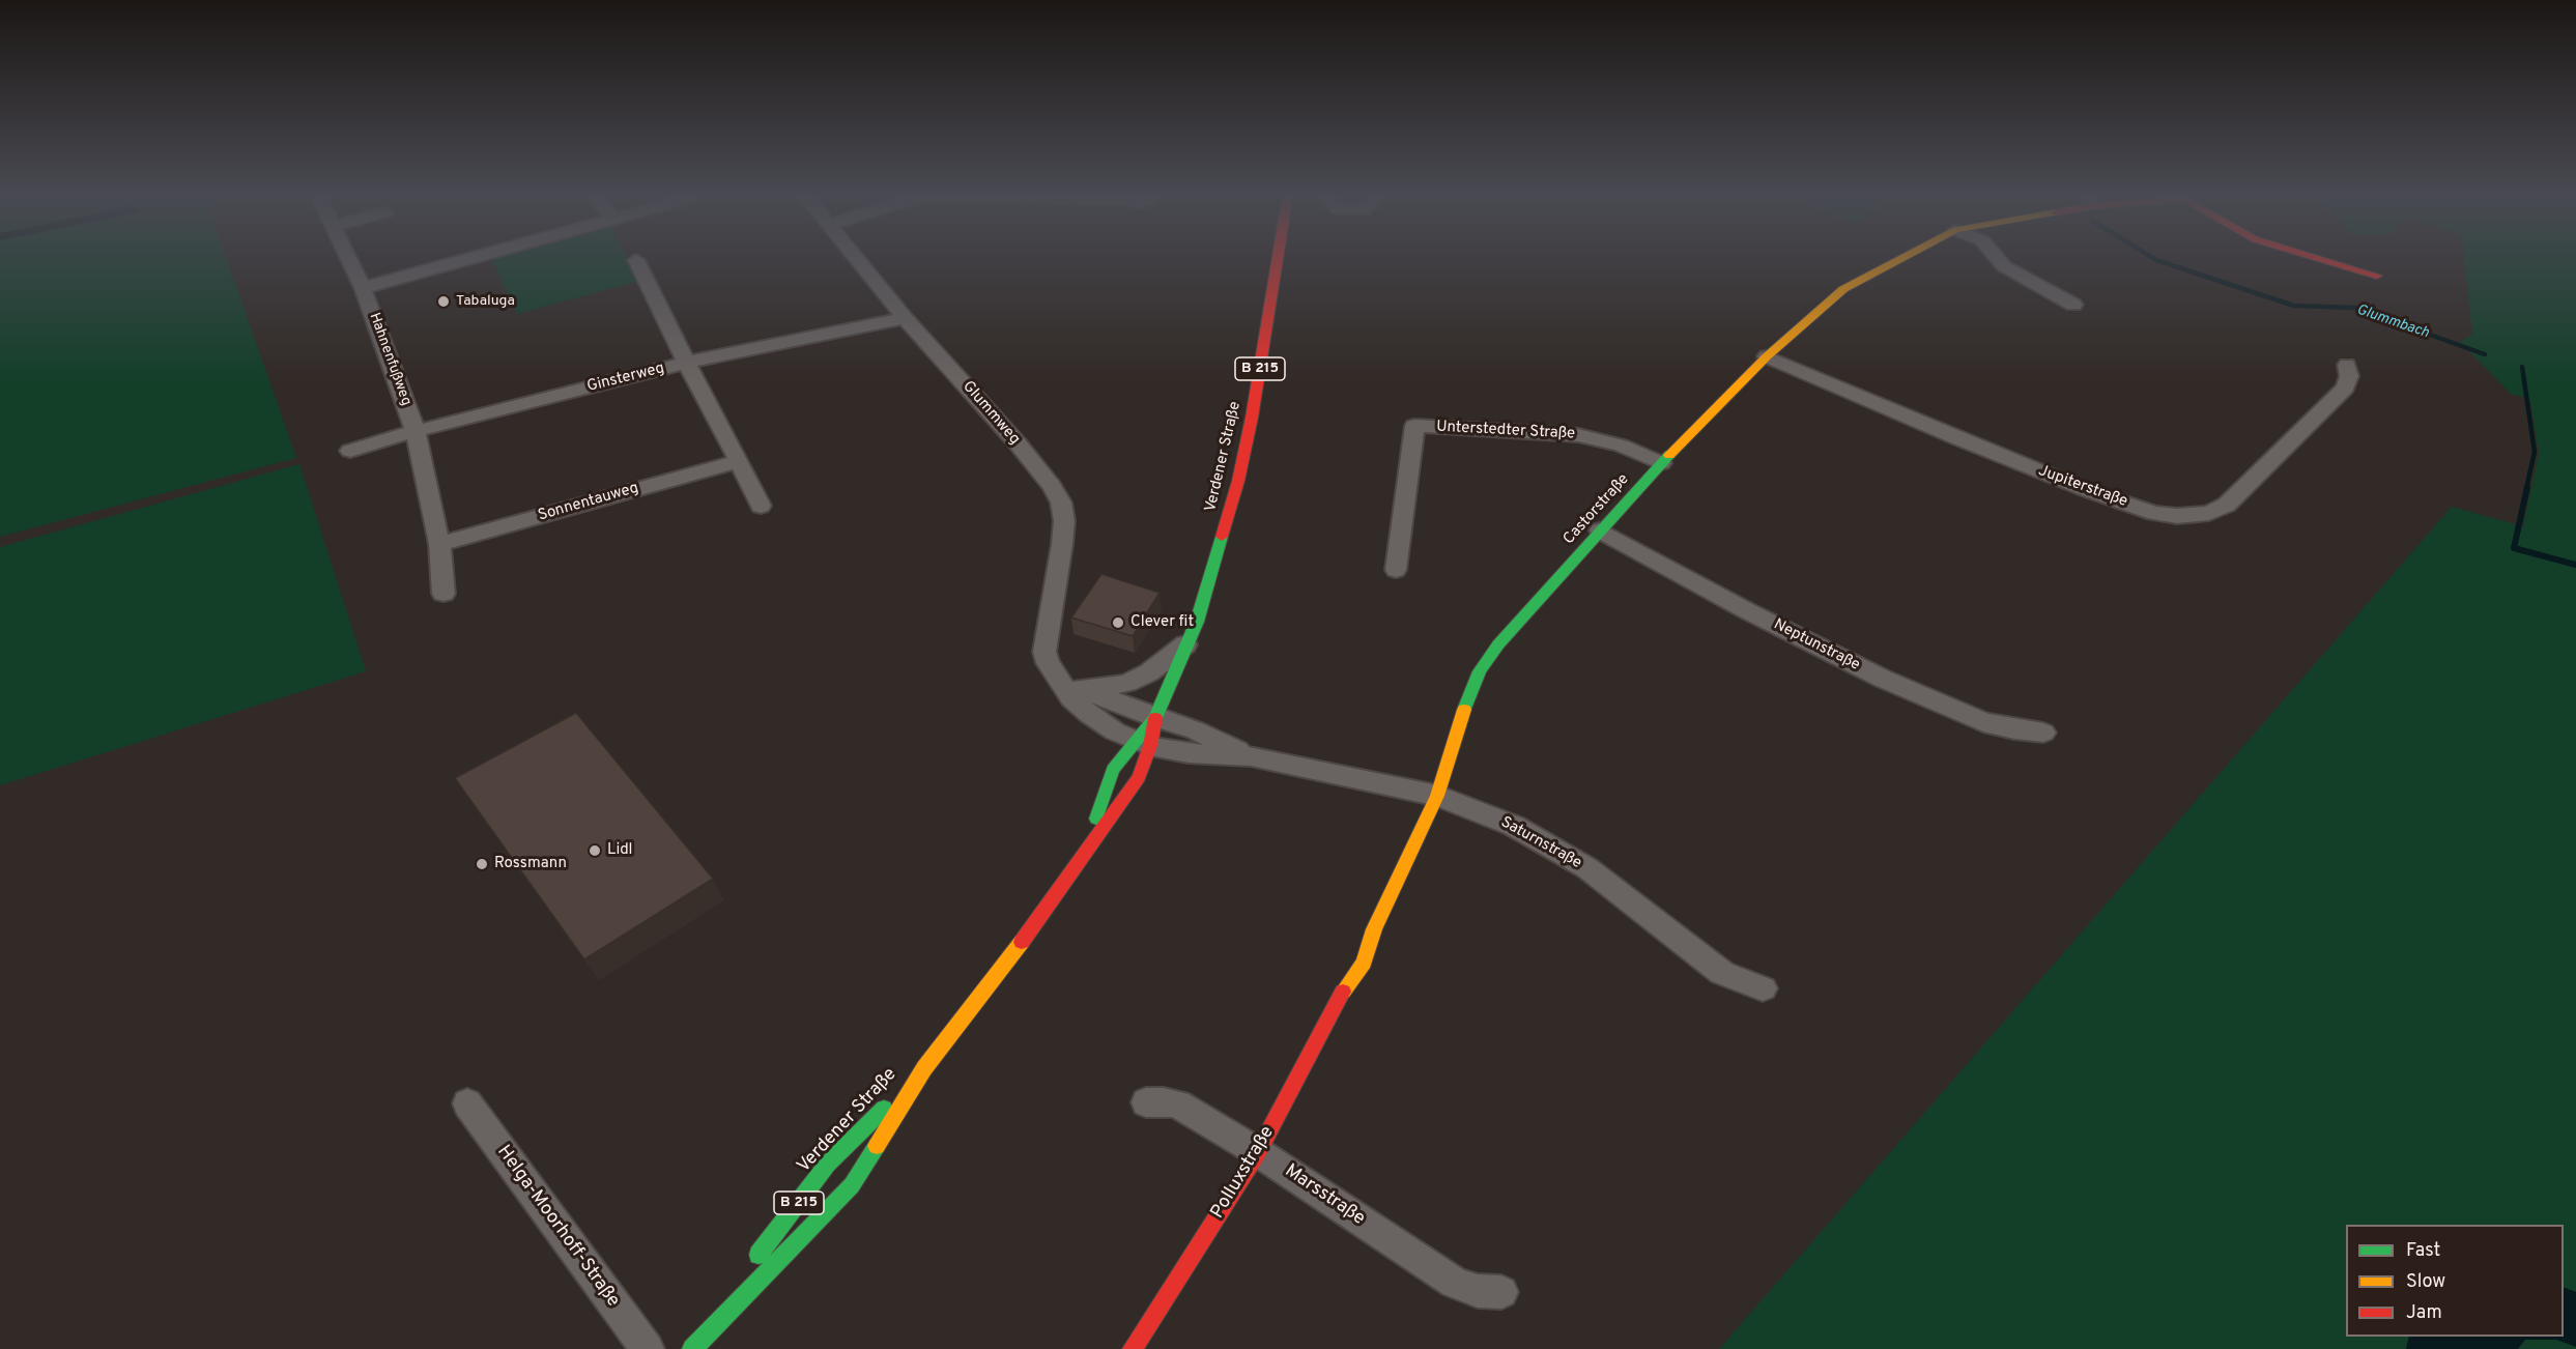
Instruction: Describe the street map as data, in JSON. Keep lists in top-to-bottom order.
{
  "streets": {
    "street": [
      "Hahnenfußweg",
      "B 215",
      "Ginsterweg",
      "Glummweg",
      "Unterstedter Straße",
      "Verdener Straße",
      "Jupiterstraße",
      "Sonnentauweg",
      "Castorstraße",
      "Neptunstraße",
      "Saturnstraße",
      "Polluxstraße",
      "Marsstraße",
      "Helga-Moorhoff-Straße"
    ]
  },
  "crossings": [
    ["Hahnenfußweg", "Ginsterweg"],
    ["Ginsterweg", "Glummweg"],
    ["Glummweg", "Verdener Straße"],
    ["Glummweg", "Saturnstraße"],
    ["Unterstedter Straße", "Castorstraße"],
    ["Verdener Straße", "Saturnstraße"],
    ["Jupiterstraße", "Castorstraße"],
    ["Castorstraße", "Neptunstraße"],
    ["Castorstraße", "Saturnstraße"],
    ["Castorstraße", "Polluxstraße"],
    ["Saturnstraße", "Polluxstraße"],
    ["Polluxstraße", "Marsstraße"]
  ],
  "water": ["Glummbach"],
  "places": [
    "Tabaluga",
    "Clever fit",
    "Lidl",
    "Rossmann"
  ],
  "legend": ["Fast", "Slow", "Jam"]
}
